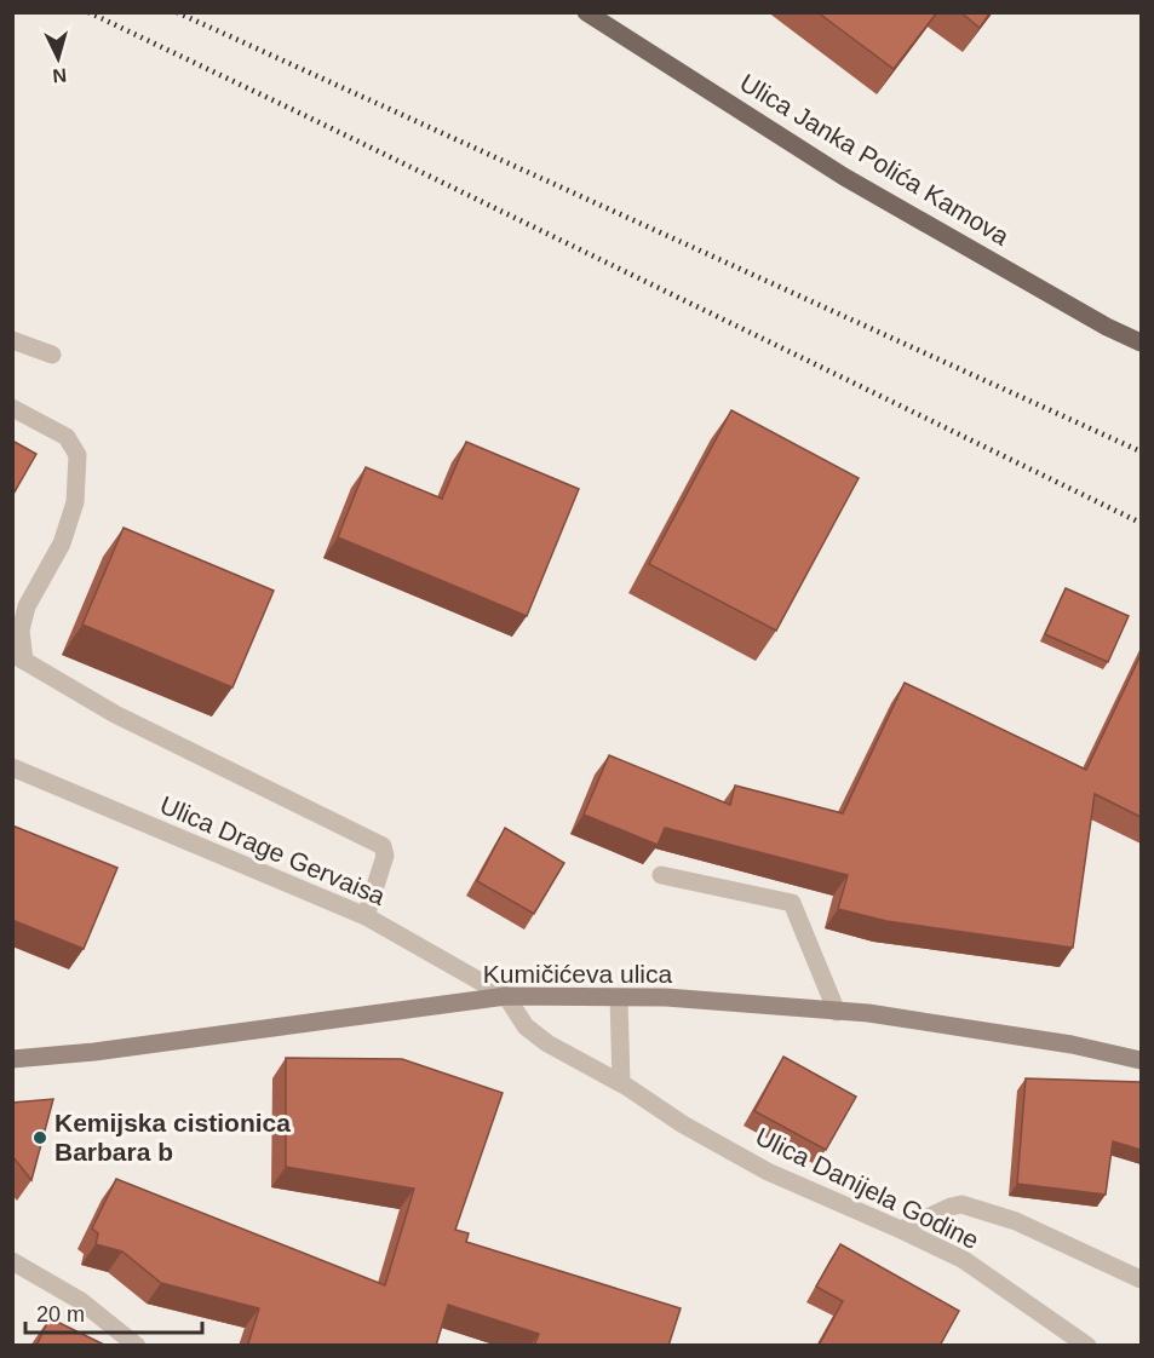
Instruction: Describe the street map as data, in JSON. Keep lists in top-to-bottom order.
{
  "streets": {
    "main road": ["Ulica Janka Polića Kamova", "Kumičićeva ulica"],
    "street": ["Ulica Drage Gervaisa", "Ulica Danijela Godine"]
  },
  "crossings": [
    ["Ulica Drage Gervaisa", "Kumičićeva ulica"],
    ["Ulica Drage Gervaisa", "Ulica Danijela Godine"],
    ["Kumičićeva ulica", "Ulica Danijela Godine"]
  ],
  "places": ["Kemijska cistionica Barbara b"],
  "scale_bar": "20 m",
  "north": "bottom"
}
